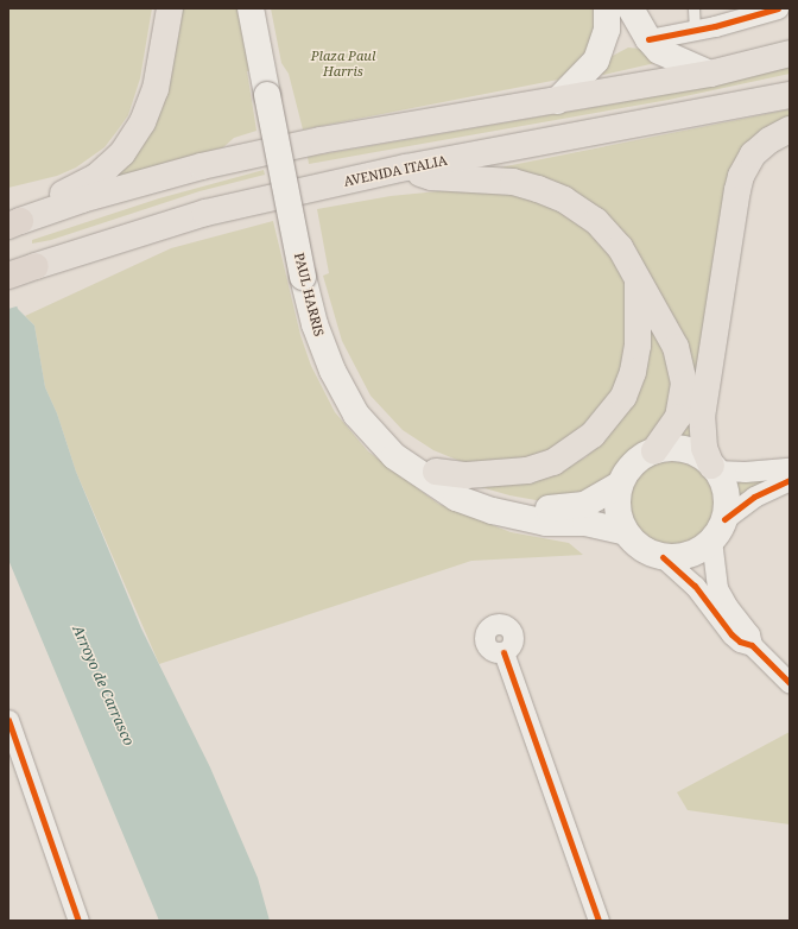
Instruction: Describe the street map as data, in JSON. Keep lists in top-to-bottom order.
{
  "streets": {
    "highway": ["AVENIDA ITALIA"],
    "main road": ["PAUL HARRIS"]
  },
  "water": ["Arroyo de Carrasco"],
  "parks": ["Plaza Paul Harris"]
}
